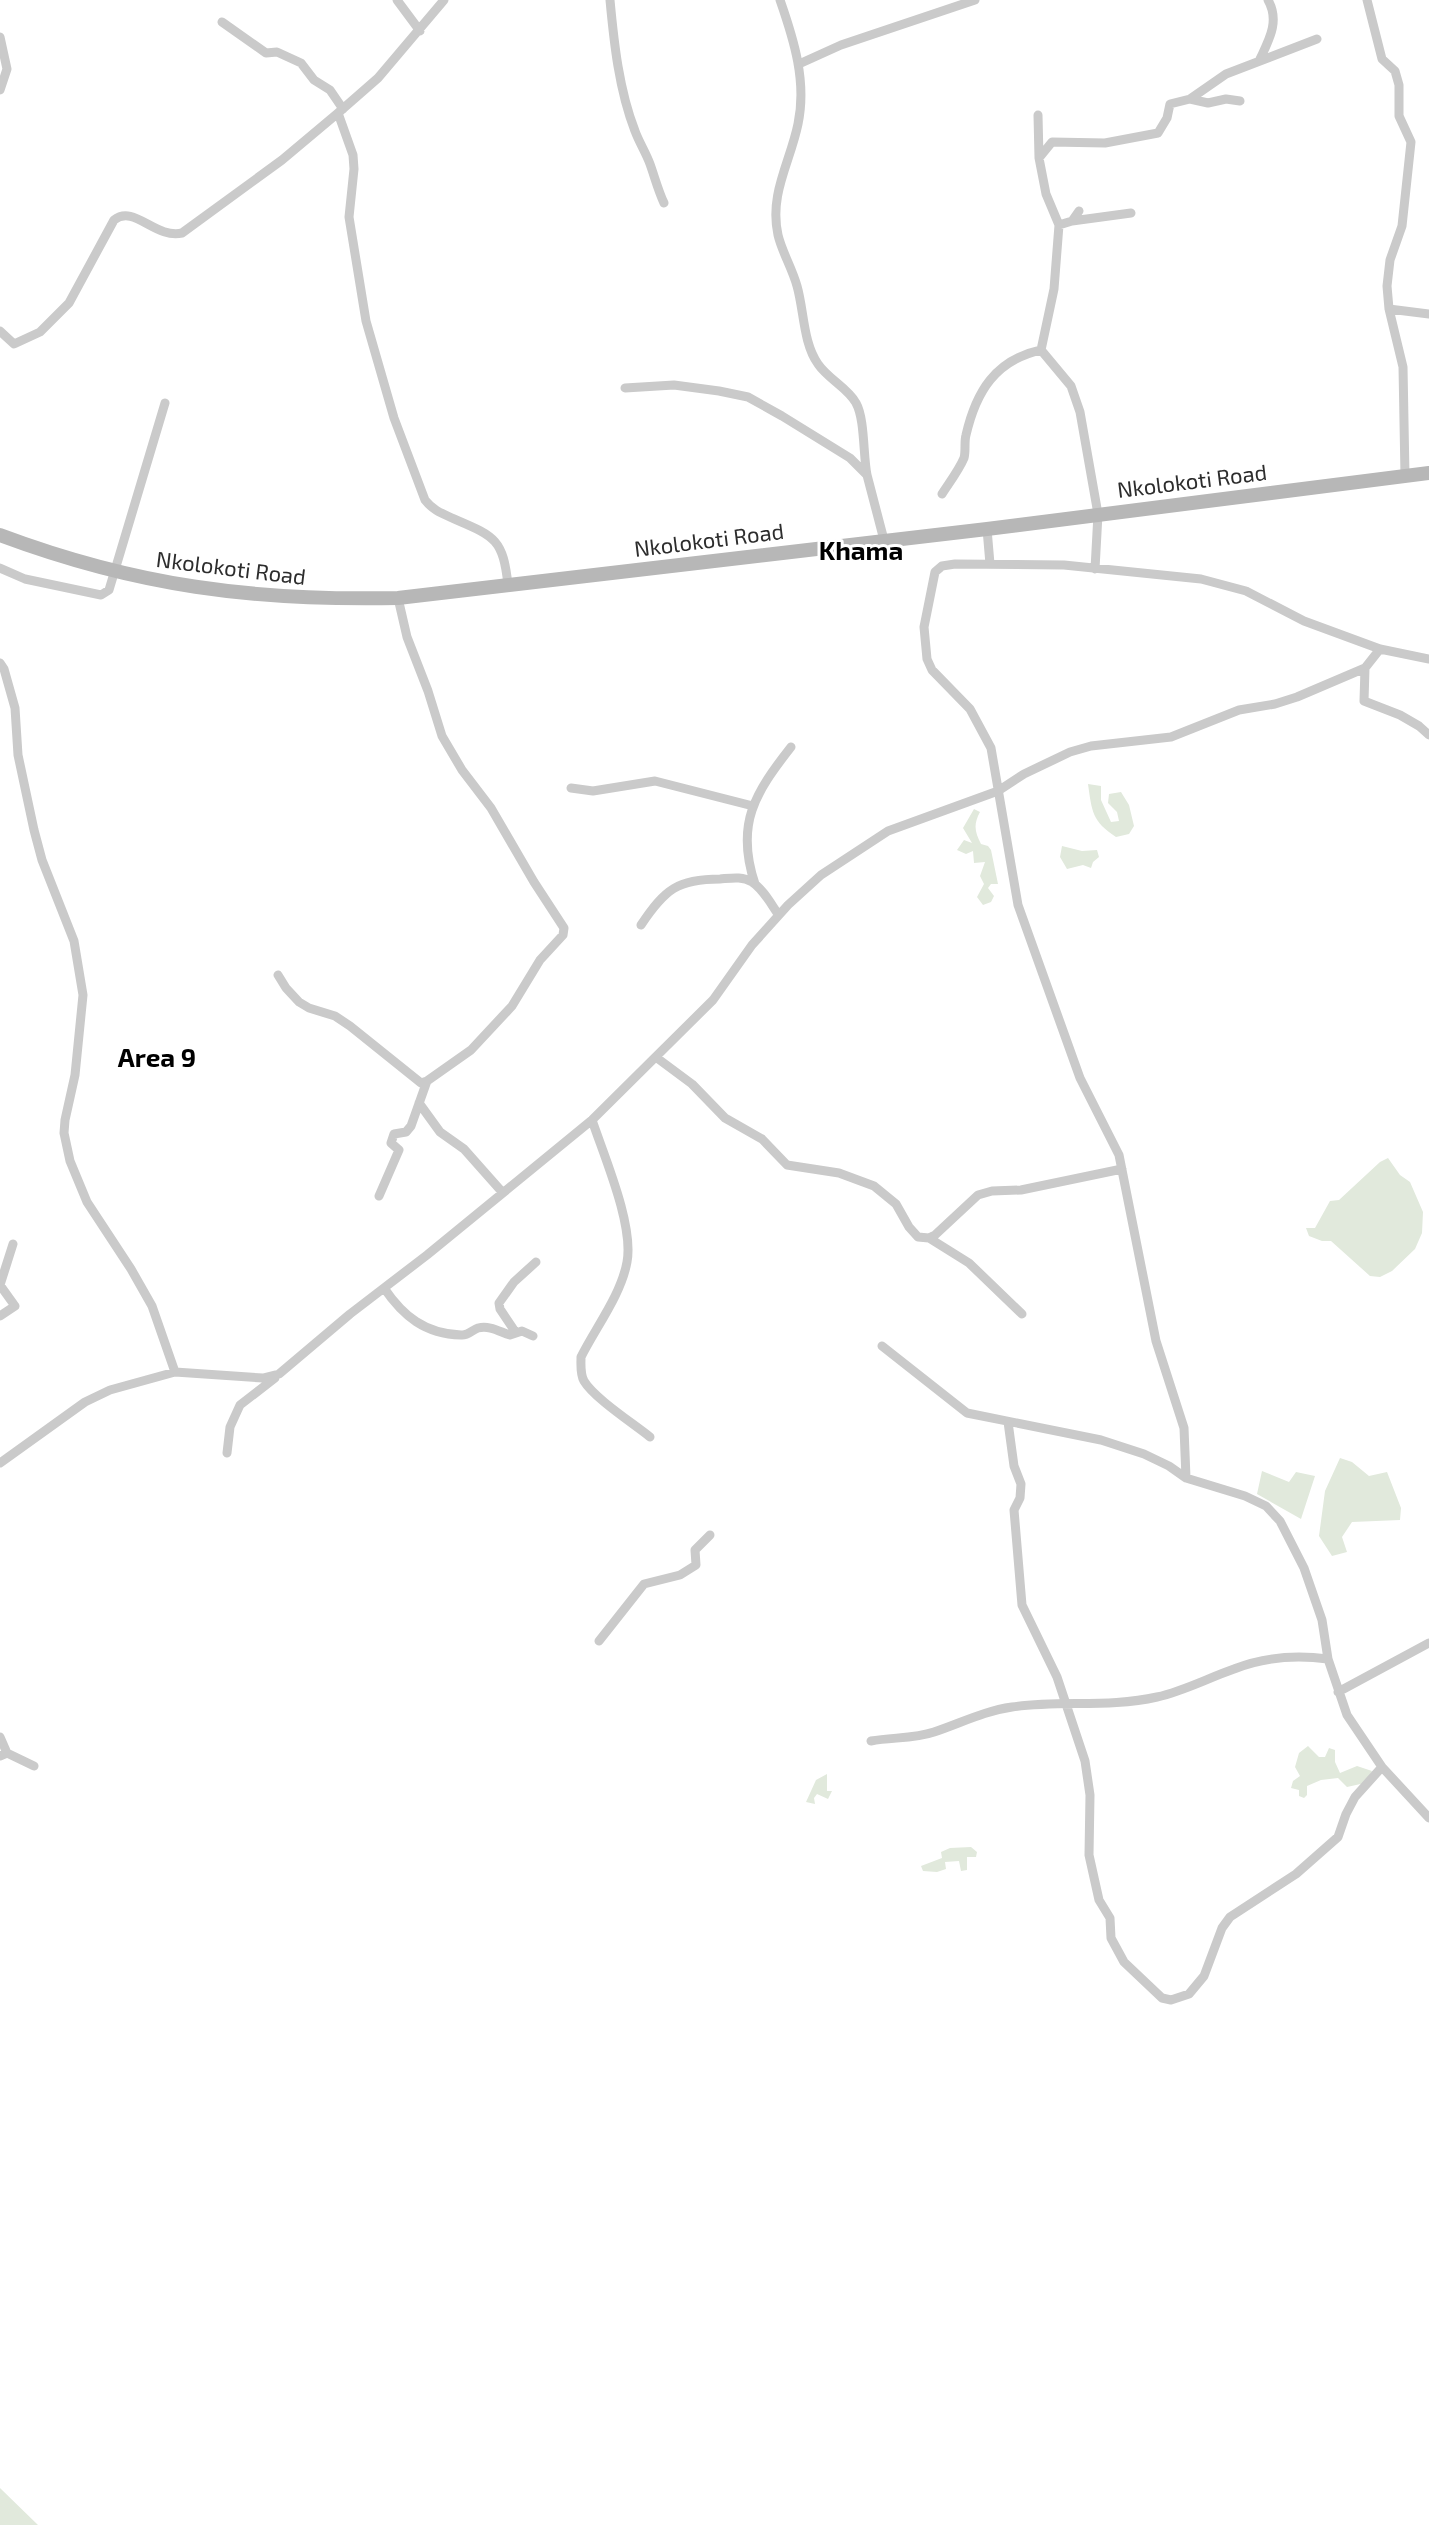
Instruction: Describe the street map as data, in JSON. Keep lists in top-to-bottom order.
{
  "streets": {
    "main road": ["Nkolokoti Road"]
  },
  "districts": ["Khama", "Area 9"]
}
